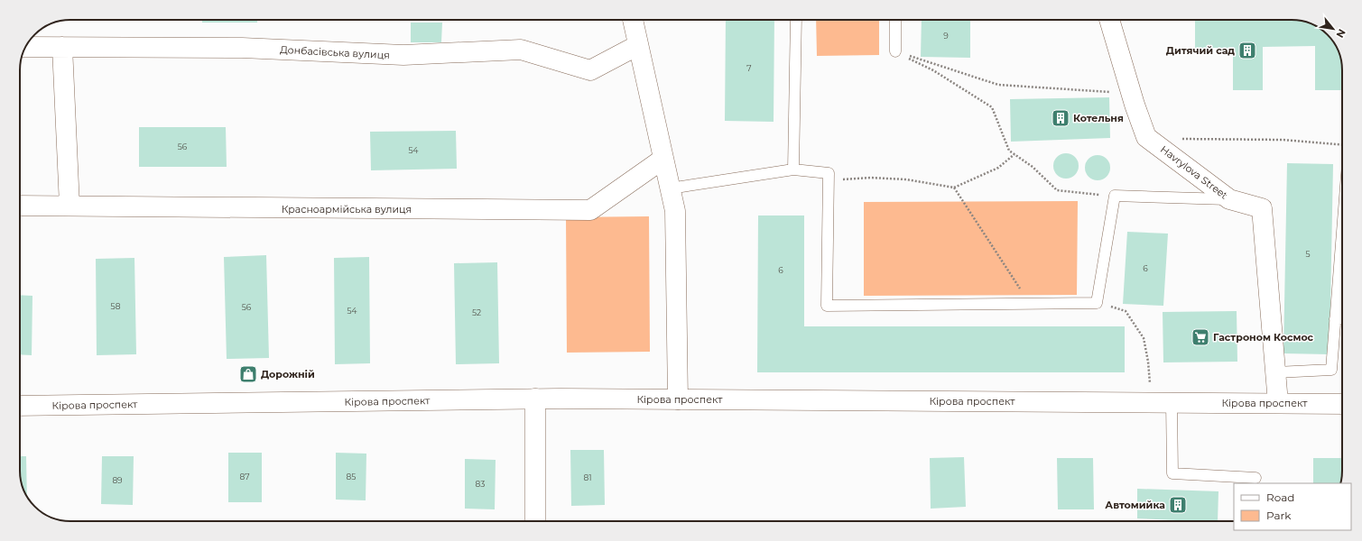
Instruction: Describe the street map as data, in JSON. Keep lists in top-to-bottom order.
{
  "streets": {
    "street": [
      "Донбасівська вулиця",
      "Havrylova Street",
      "Красноармійська вулиця",
      "Кірова проспект"
    ]
  },
  "crossings": [
    ["Havrylova Street", "Кірова проспект"]
  ],
  "places": {
    "building": ["Дитячий сад", "Котельня", "Автомийка"],
    "supermarket": ["Гастроном Космос"],
    "shop": ["Дорожній"]
  },
  "house_numbers": [
    "9",
    "7",
    "56",
    "54",
    "5",
    "6",
    "6",
    "58",
    "56",
    "54",
    "52",
    "87",
    "85",
    "81",
    "89",
    "83"
  ],
  "legend": ["Road", "Park"],
  "north": "bottom right"
}
